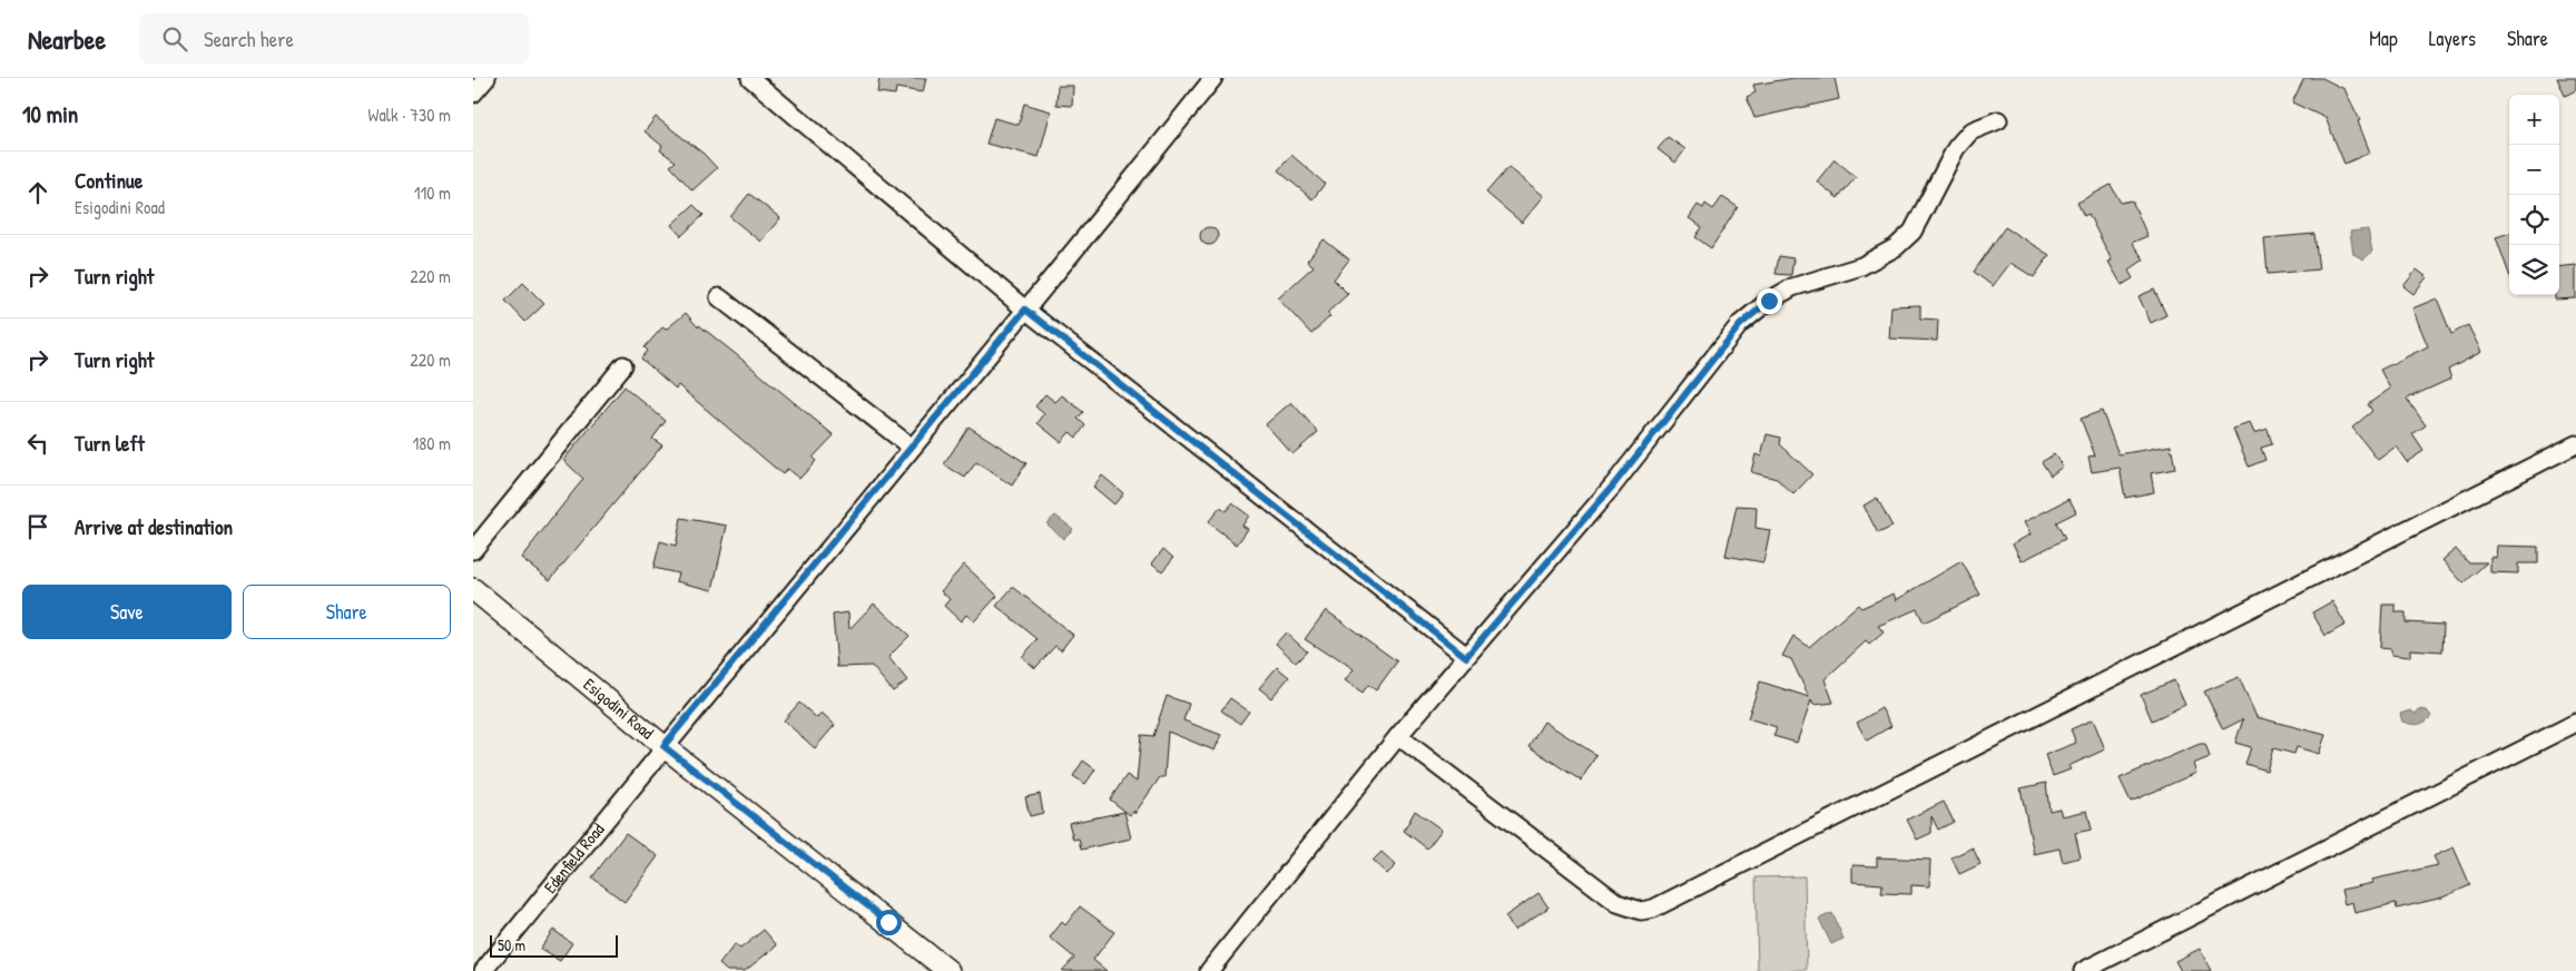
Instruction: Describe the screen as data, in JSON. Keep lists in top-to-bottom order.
{
  "streets": {
    "main road": ["Esigodini Road"],
    "street": ["Edenfield Road"]
  },
  "crossings": [
    ["Esigodini Road", "Edenfield Road"]
  ],
  "scale_bar": "50 m",
  "page": {
    "header": "Nearbee",
    "search": "Search here",
    "nav": ["Map", "Layers", "Share"],
    "heading": ["10 min", "Walk · 730 m"],
    "map_buttons": ["+", "−"],
    "list": [
      ["Continue", "Esigodini Road", "110 m"],
      ["Turn right", "220 m"],
      ["Turn right", "220 m"],
      ["Turn left", "180 m"],
      "Arrive at destination"
    ],
    "buttons": ["Save", "Share"],
    "scale": "50 m"
  }
}
